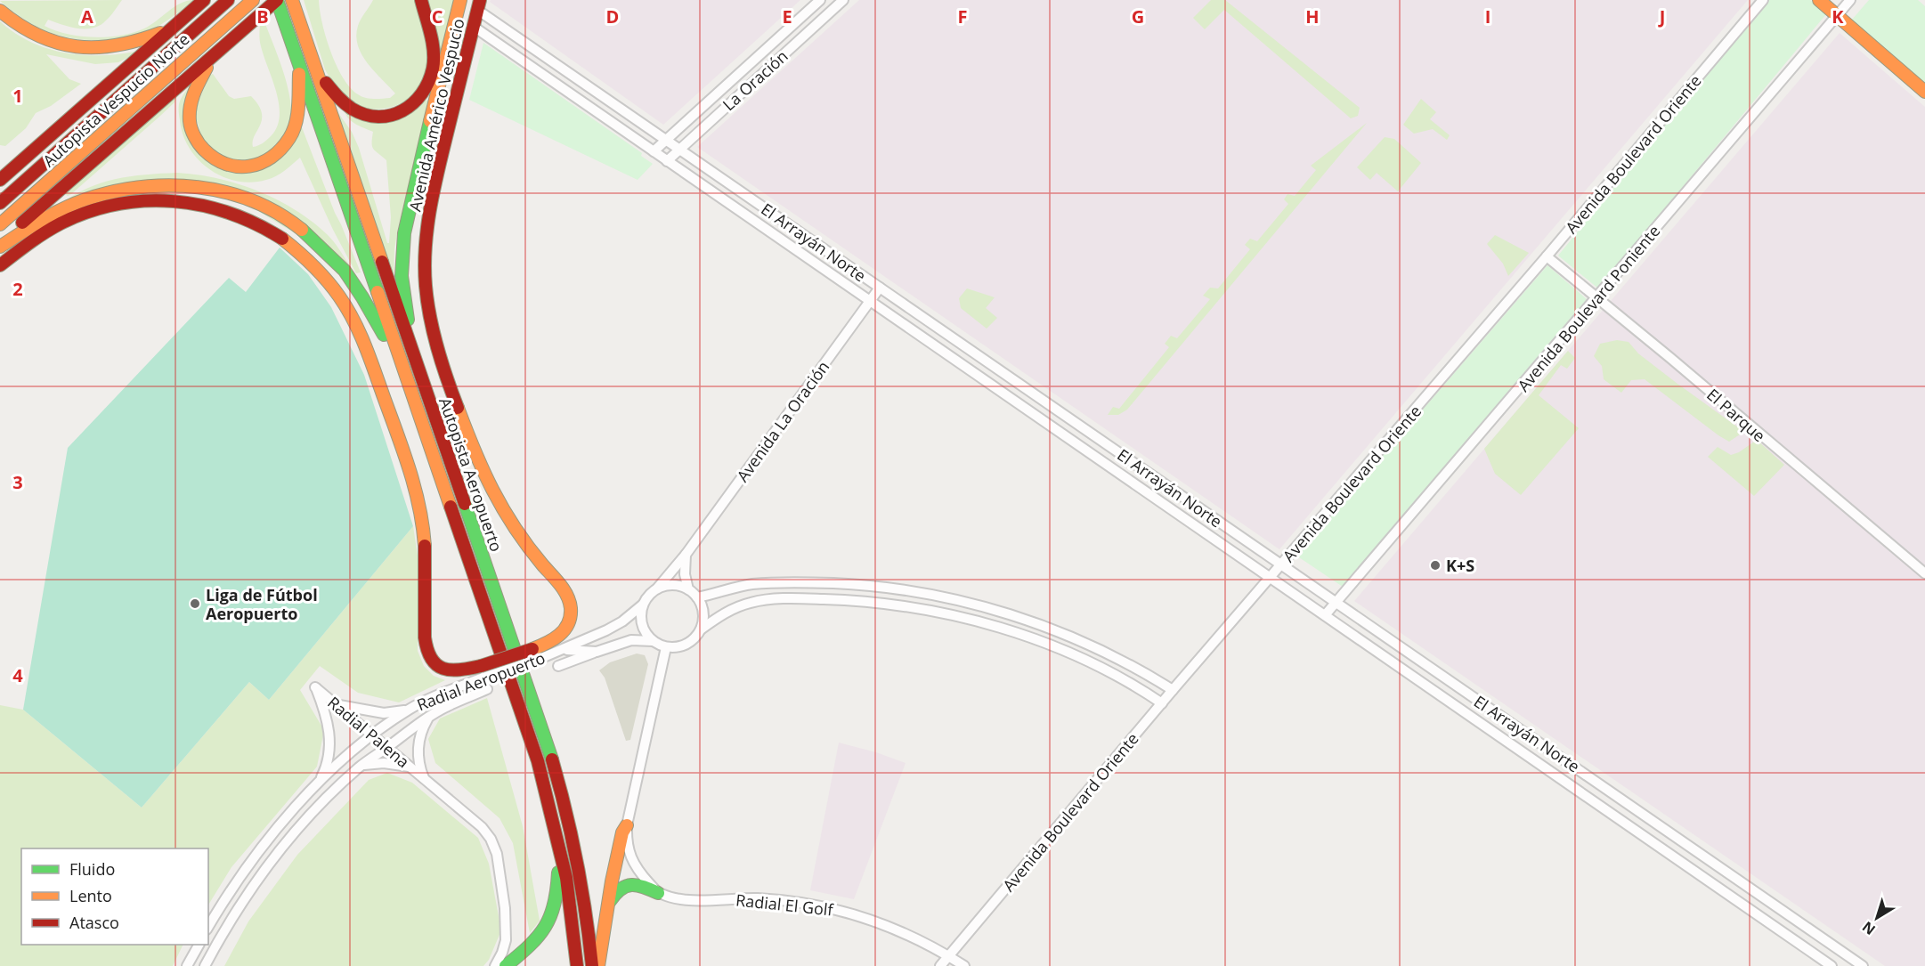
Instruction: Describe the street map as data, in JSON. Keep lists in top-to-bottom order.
{
  "streets": {
    "main road": ["Autopista Vespucio Norte", "Avenida Américo Vespucio", "Autopista Aeropuerto"],
    "street": [
      "La Oración",
      "Avenida Boulevard Oriente",
      "El Arrayán Norte",
      "Avenida Boulevard Poniente",
      "El Parque",
      "Avenida La Oración",
      "Radial Aeropuerto",
      "Radial Palena",
      "Radial El Golf"
    ]
  },
  "crossings": [
    ["La Oración", "El Arrayán Norte"],
    ["Avenida Américo Vespucio", "El Arrayán Norte"],
    ["Avenida Américo Vespucio", "Radial Aeropuerto"],
    ["Avenida Boulevard Oriente", "El Arrayán Norte"],
    ["Avenida Boulevard Oriente", "El Parque"],
    ["Avenida Boulevard Oriente", "Radial El Golf"],
    ["El Arrayán Norte", "Avenida Boulevard Poniente"],
    ["El Arrayán Norte", "Avenida La Oración"],
    ["Avenida Boulevard Poniente", "El Parque"],
    ["Avenida La Oración", "Radial Aeropuerto"],
    ["Radial Aeropuerto", "Radial Palena"]
  ],
  "places": ["K+S", "Liga de Fútbol Aeropuerto"],
  "legend": ["Fluido", "Lento", "Atasco"],
  "north": "bottom left",
  "grid": {
    "columns": [
      "A",
      "B",
      "C",
      "D",
      "E",
      "F",
      "G",
      "H",
      "I",
      "J",
      "K"
    ],
    "rows": [
      "1",
      "2",
      "3",
      "4"
    ]
  }
}
